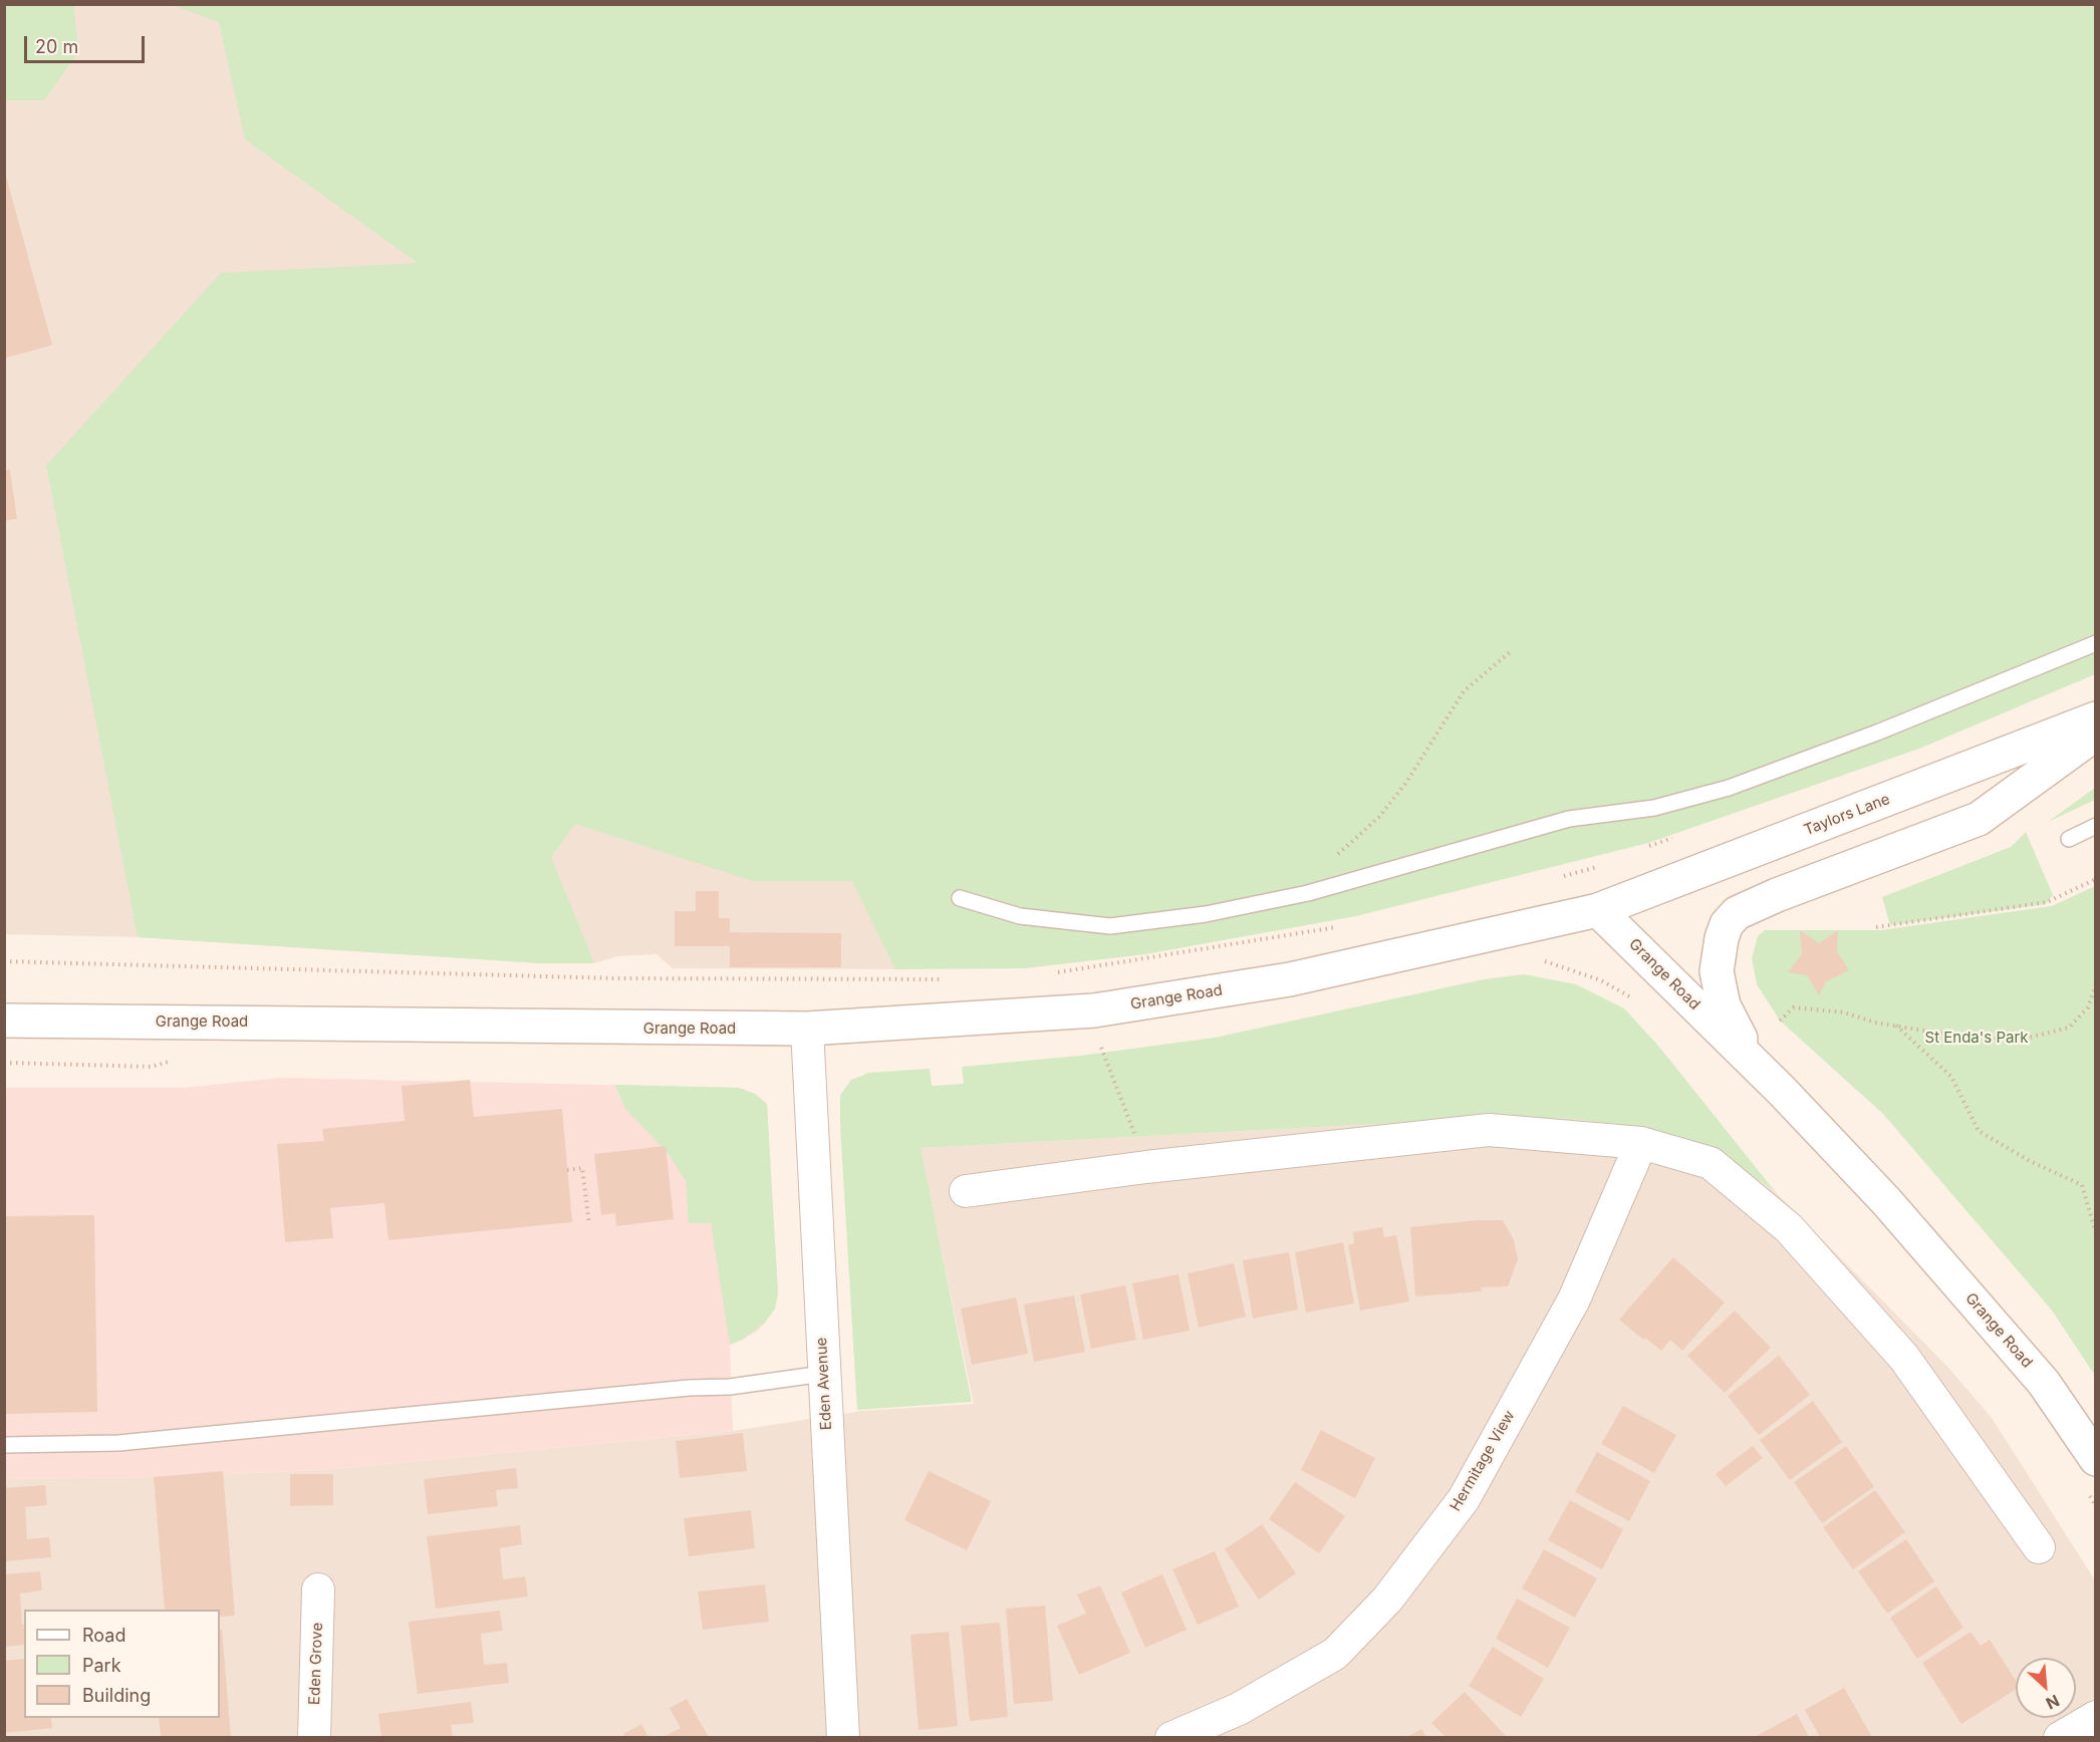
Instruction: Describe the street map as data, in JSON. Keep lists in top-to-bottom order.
{
  "streets": {
    "main road": ["Taylors Lane", "Grange Road"],
    "street": ["Eden Avenue", "Hermitage View", "Eden Grove"]
  },
  "crossings": [
    ["Taylors Lane", "Grange Road"],
    ["Grange Road", "Eden Avenue"]
  ],
  "parks": ["St Enda's Park"],
  "legend": ["Road", "Park", "Building"],
  "scale_bar": "20 m",
  "north": "bottom right"
}
